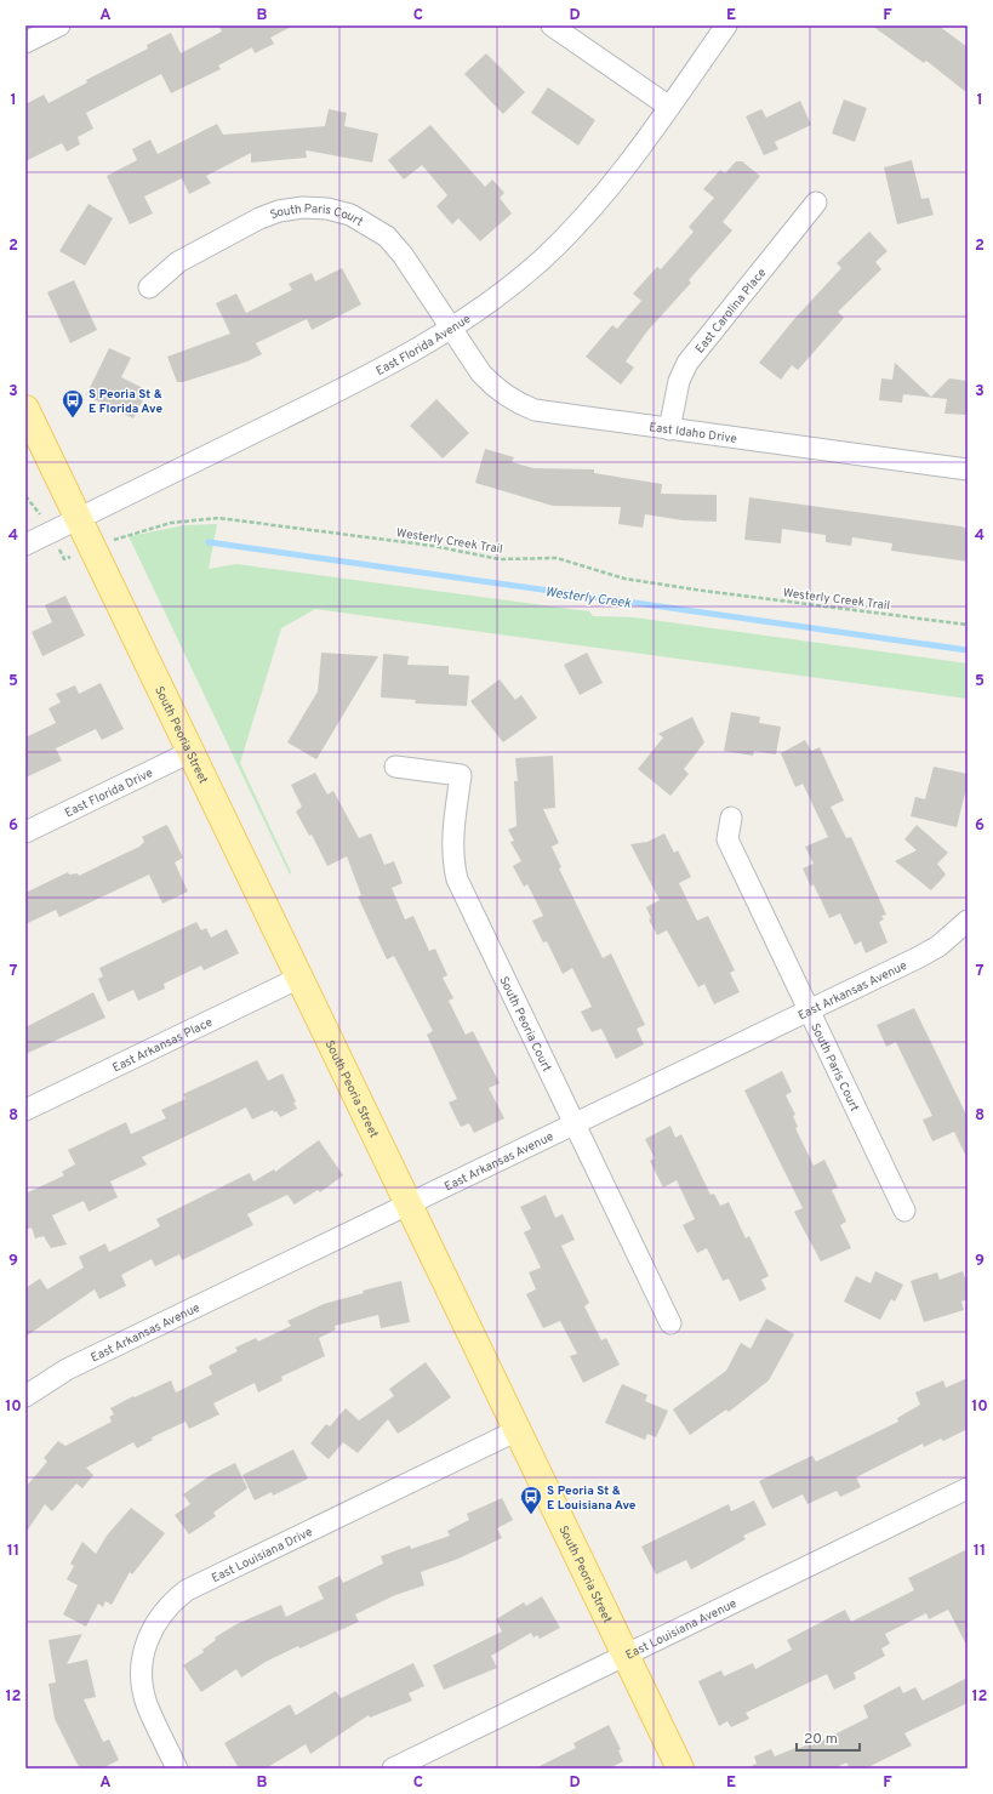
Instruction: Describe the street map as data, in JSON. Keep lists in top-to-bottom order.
{
  "streets": {
    "main road": ["South Peoria Street"],
    "street": [
      "South Paris Court",
      "East Carolina Place",
      "East Florida Avenue",
      "East Idaho Drive",
      "East Florida Drive",
      "East Arkansas Avenue",
      "South Peoria Court",
      "East Arkansas Place",
      "East Louisiana Drive",
      "East Louisiana Avenue"
    ],
    "path": ["Westerly Creek Trail"]
  },
  "crossings": [
    ["South Paris Court", "East Florida Avenue"],
    ["South Paris Court", "East Idaho Drive"],
    ["South Paris Court", "East Arkansas Avenue"],
    ["East Carolina Place", "East Idaho Drive"],
    ["East Florida Avenue", "East Idaho Drive"],
    ["East Florida Avenue", "Westerly Creek Trail"],
    ["East Florida Avenue", "South Peoria Street"],
    ["Westerly Creek Trail", "South Peoria Street"],
    ["South Peoria Street", "East Florida Drive"],
    ["South Peoria Street", "East Arkansas Avenue"],
    ["South Peoria Street", "East Arkansas Place"],
    ["South Peoria Street", "East Louisiana Drive"],
    ["South Peoria Street", "East Louisiana Avenue"],
    ["East Arkansas Avenue", "South Peoria Court"]
  ],
  "water": ["Westerly Creek"],
  "places": {
    "bus stop": ["S Peoria St & E Florida Ave", "S Peoria St & E Louisiana Ave"]
  },
  "scale_bar": "20 m",
  "grid": {
    "columns": [
      "A",
      "B",
      "C",
      "D",
      "E",
      "F"
    ],
    "rows": [
      "1",
      "2",
      "3",
      "4",
      "5",
      "6",
      "7",
      "8",
      "9",
      "10",
      "11",
      "12"
    ]
  }
}
